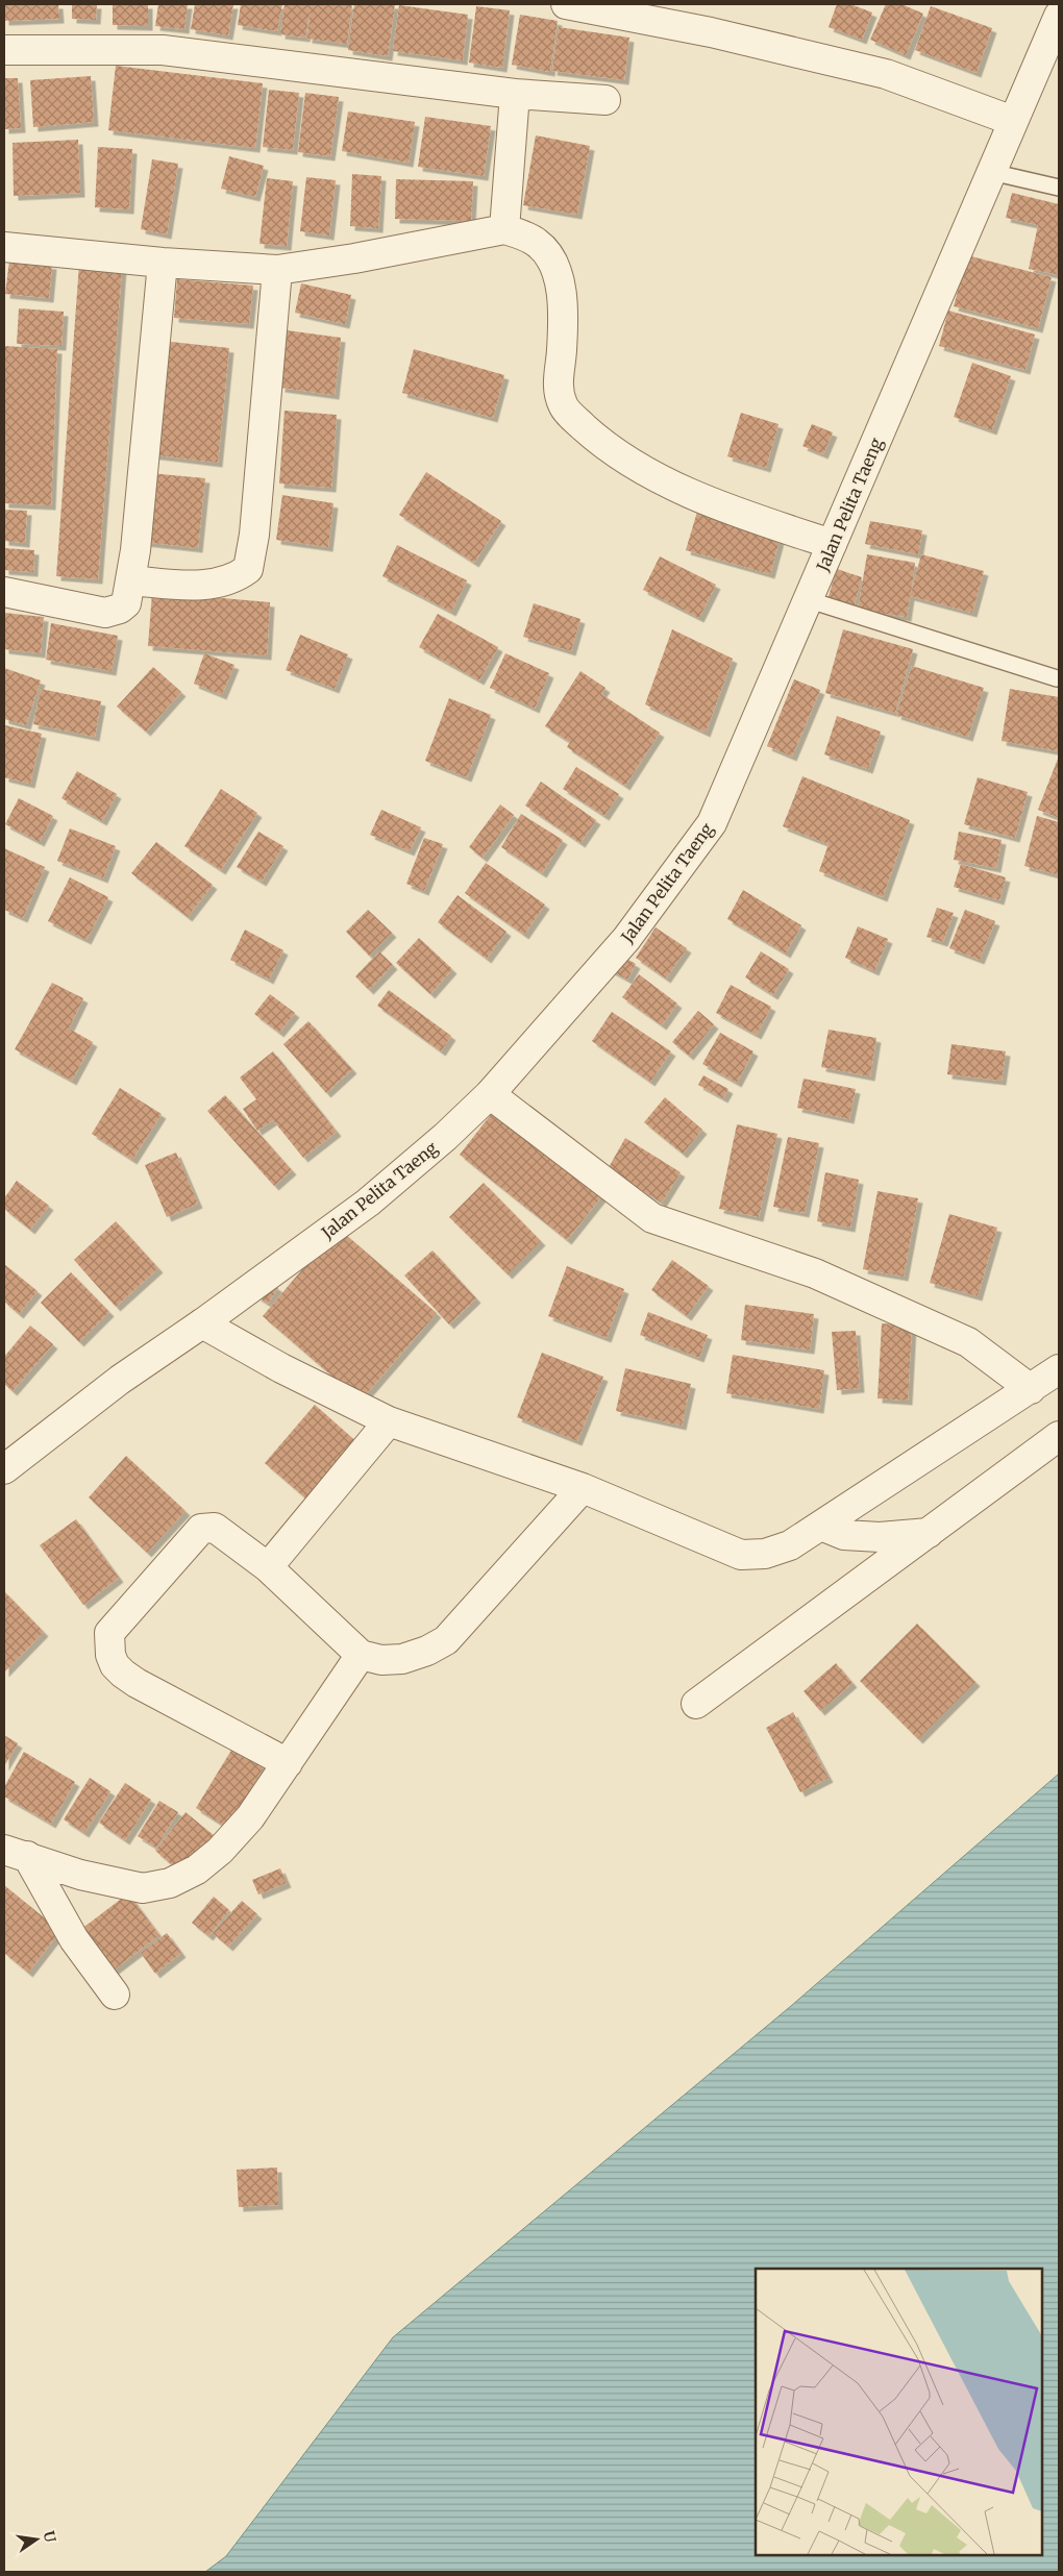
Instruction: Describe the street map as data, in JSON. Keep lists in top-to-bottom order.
{
  "streets": {
    "street": ["Jalan Pelita Taeng"]
  },
  "north": "right"
}
